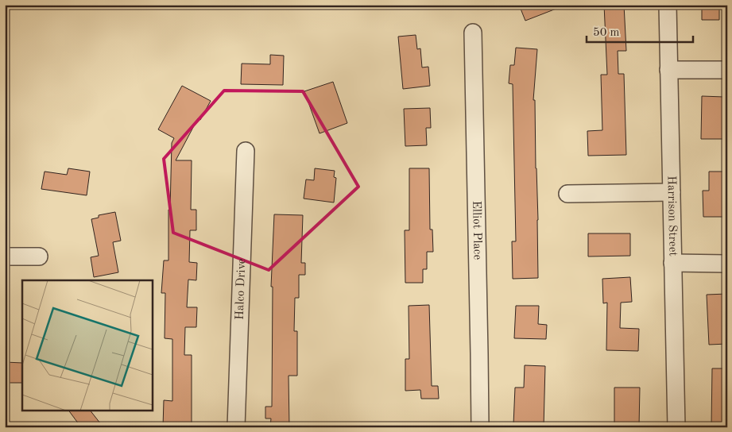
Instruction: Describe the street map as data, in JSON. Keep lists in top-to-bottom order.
{
  "streets": {
    "street": ["Harrison Street", "Elliot Place", "Halco Drive"]
  },
  "scale_bar": "50 m"
}
